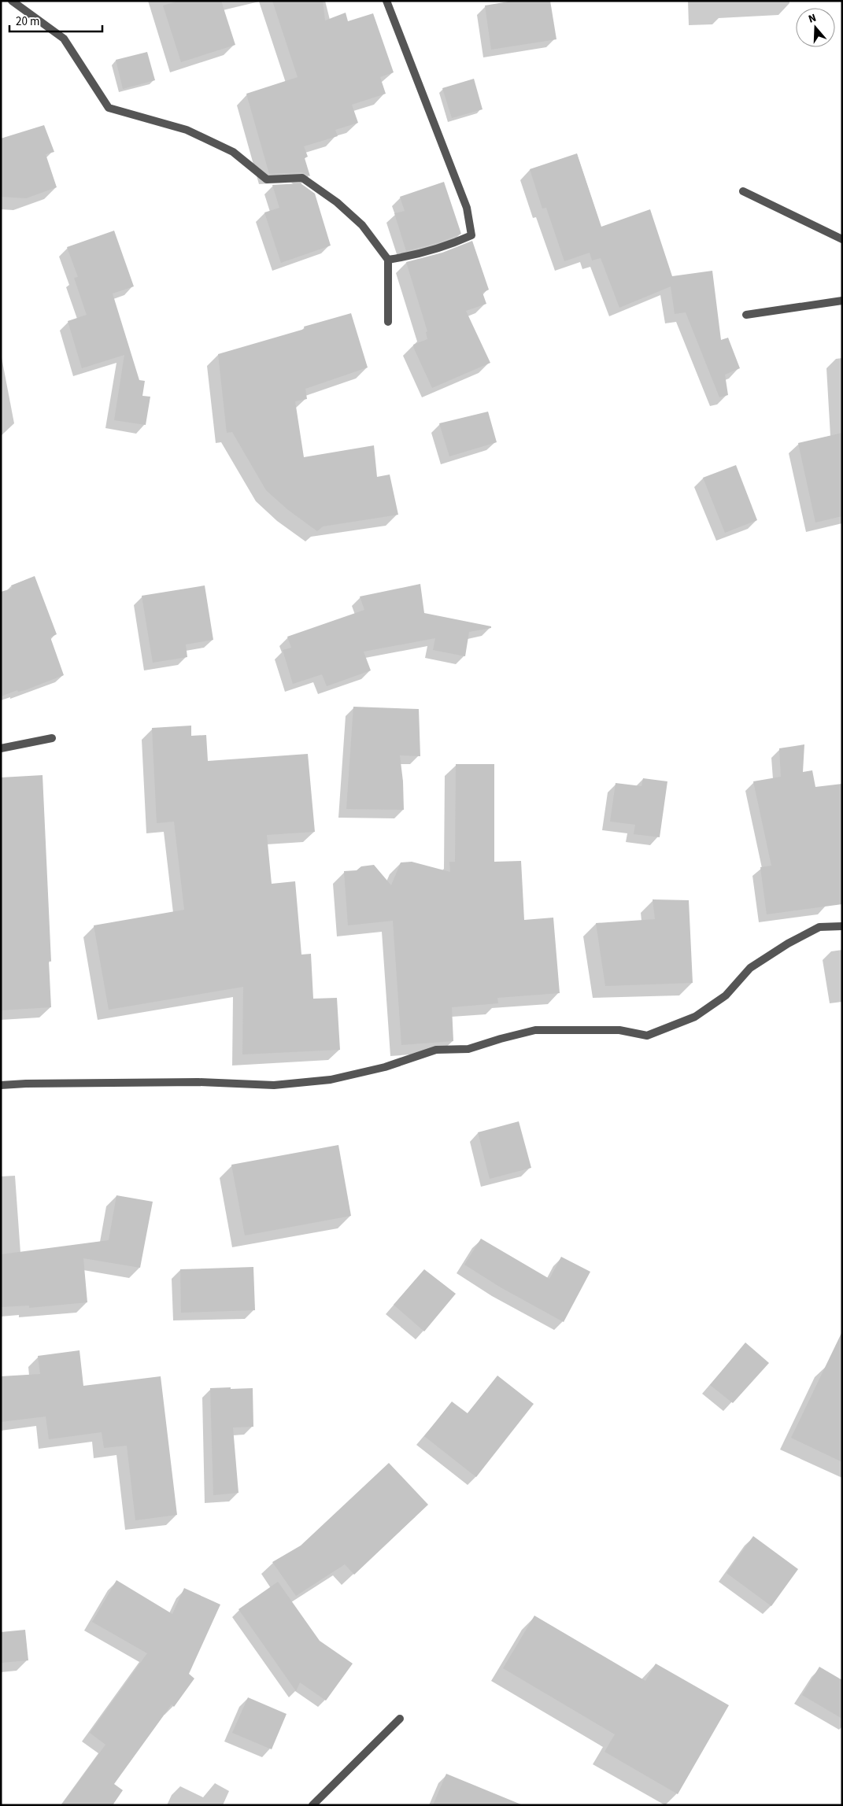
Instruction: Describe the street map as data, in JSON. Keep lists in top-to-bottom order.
{
  "scale_bar": "20 m",
  "north": "top"
}
